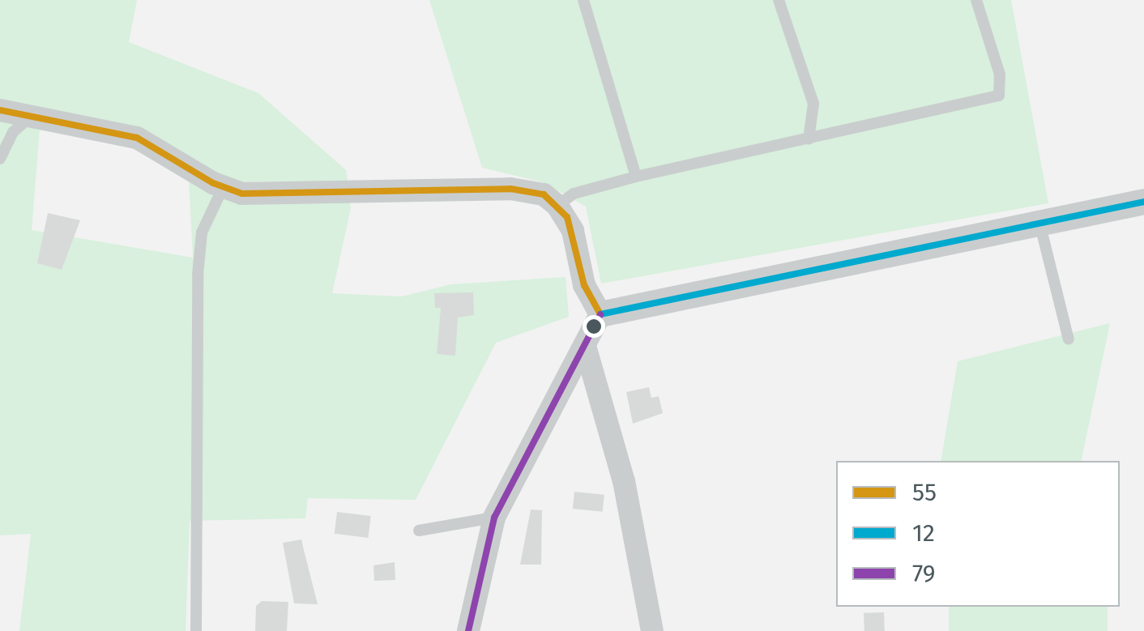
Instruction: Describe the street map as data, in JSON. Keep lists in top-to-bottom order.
{
  "lines": ["transit line 55", "transit line 12", "transit line 79"],
  "legend": ["55", "12", "79"]
}
